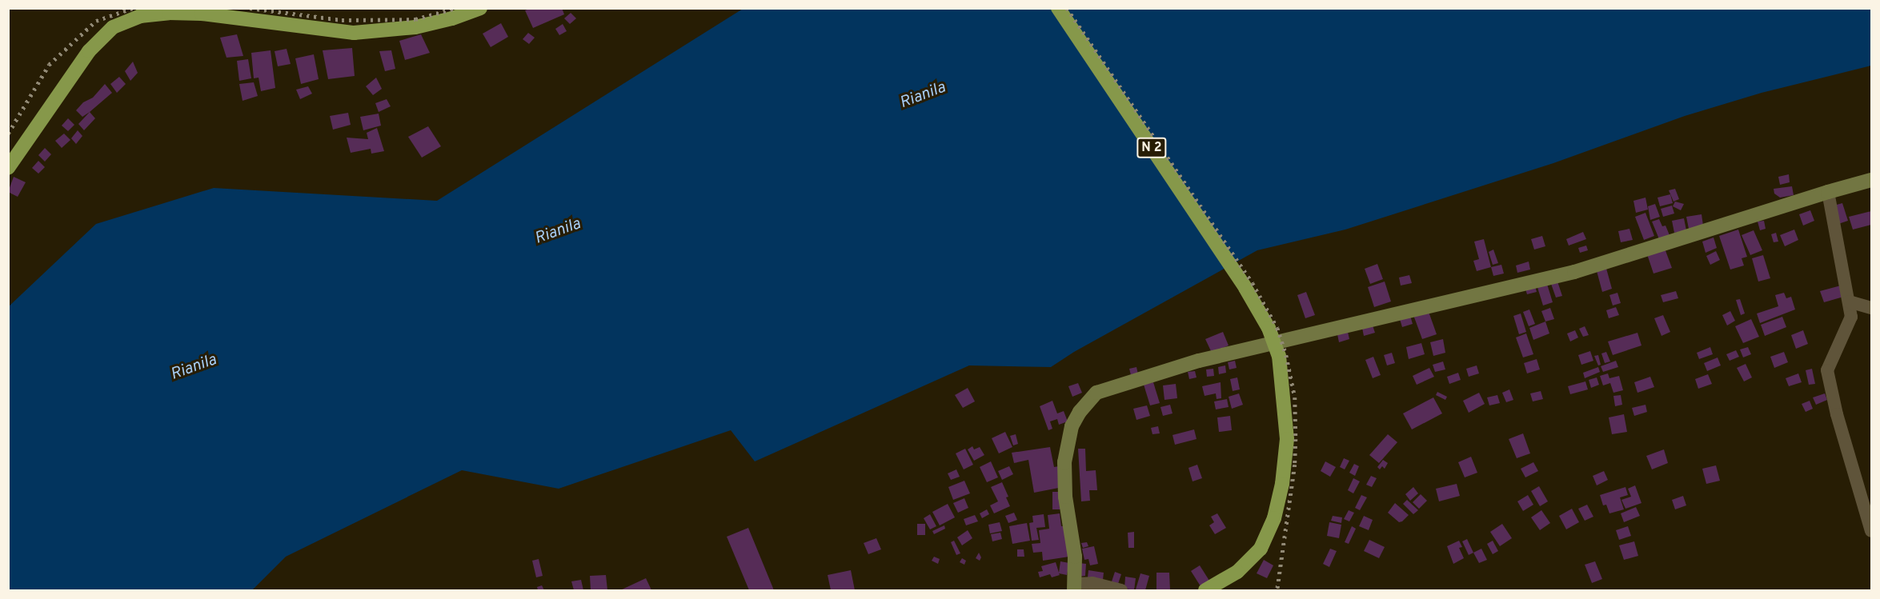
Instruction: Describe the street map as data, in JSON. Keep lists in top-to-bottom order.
{
  "streets": {
    "main road": ["N 2"]
  },
  "water": ["Rianila"]
}
